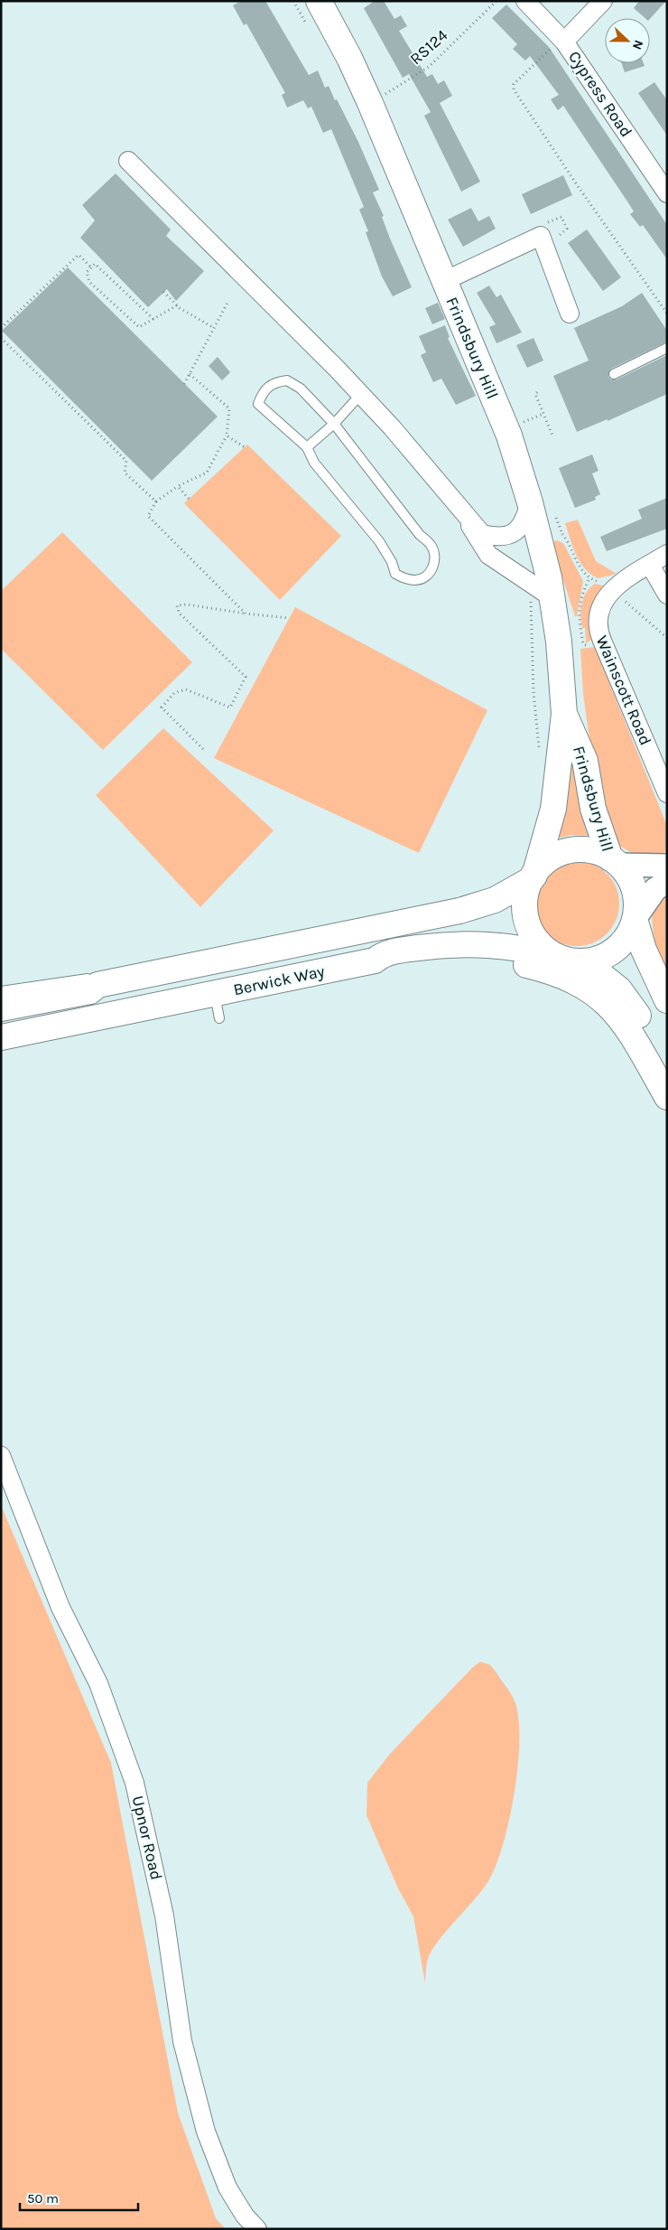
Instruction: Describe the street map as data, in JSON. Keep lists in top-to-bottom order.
{
  "streets": {
    "main road": ["Frindsbury Hill", "Berwick Way"],
    "street": ["Cypress Road", "Wainscott Road", "Upnor Road"],
    "path": ["RS124"]
  },
  "crossings": [
    ["RS124", "Frindsbury Hill"],
    ["Frindsbury Hill", "Berwick Way"]
  ],
  "scale_bar": "50 m",
  "north": "right"
}
